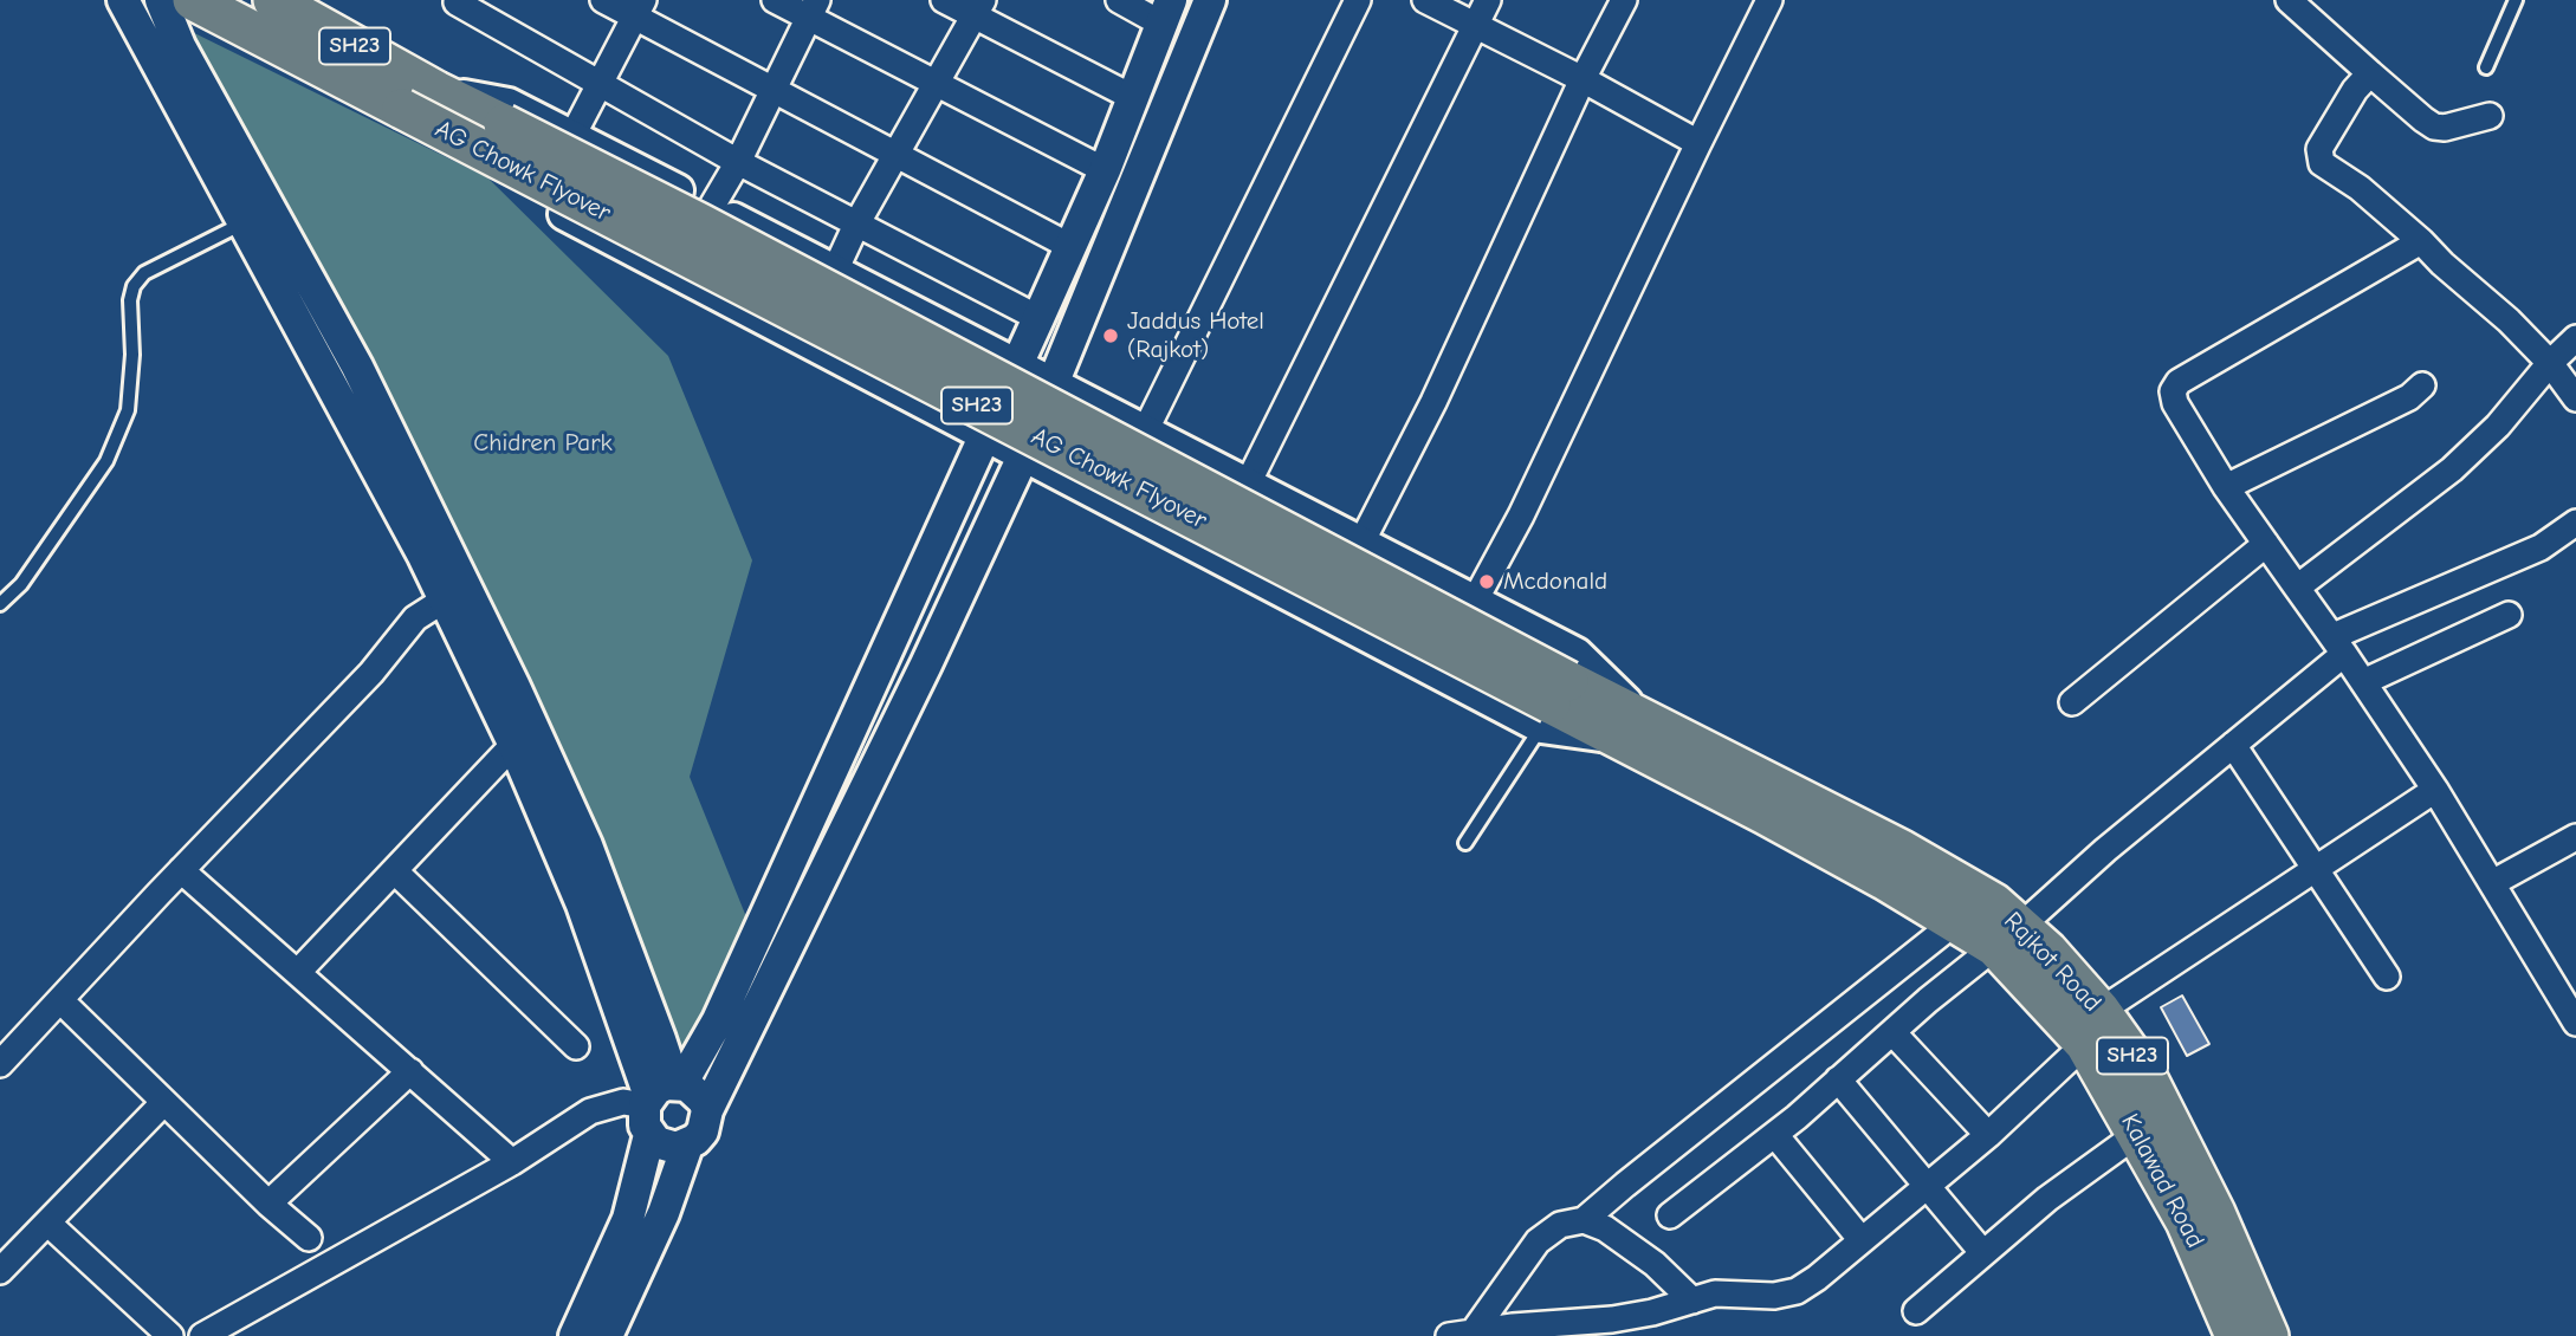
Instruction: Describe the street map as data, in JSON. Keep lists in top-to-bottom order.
{
  "streets": {
    "main road": [
      "SH23",
      "AG Chowk Flyover",
      "Rajkot Road",
      "Kalawad Road"
    ]
  },
  "crossings": [
    ["SH23", "AG Chowk Flyover"],
    ["AG Chowk Flyover", "Rajkot Road"],
    ["Rajkot Road", "Kalawad Road"]
  ],
  "parks": ["Chidren Park"],
  "places": ["Jaddus Hotel (Rajkot)", "Mcdonald"]
}
